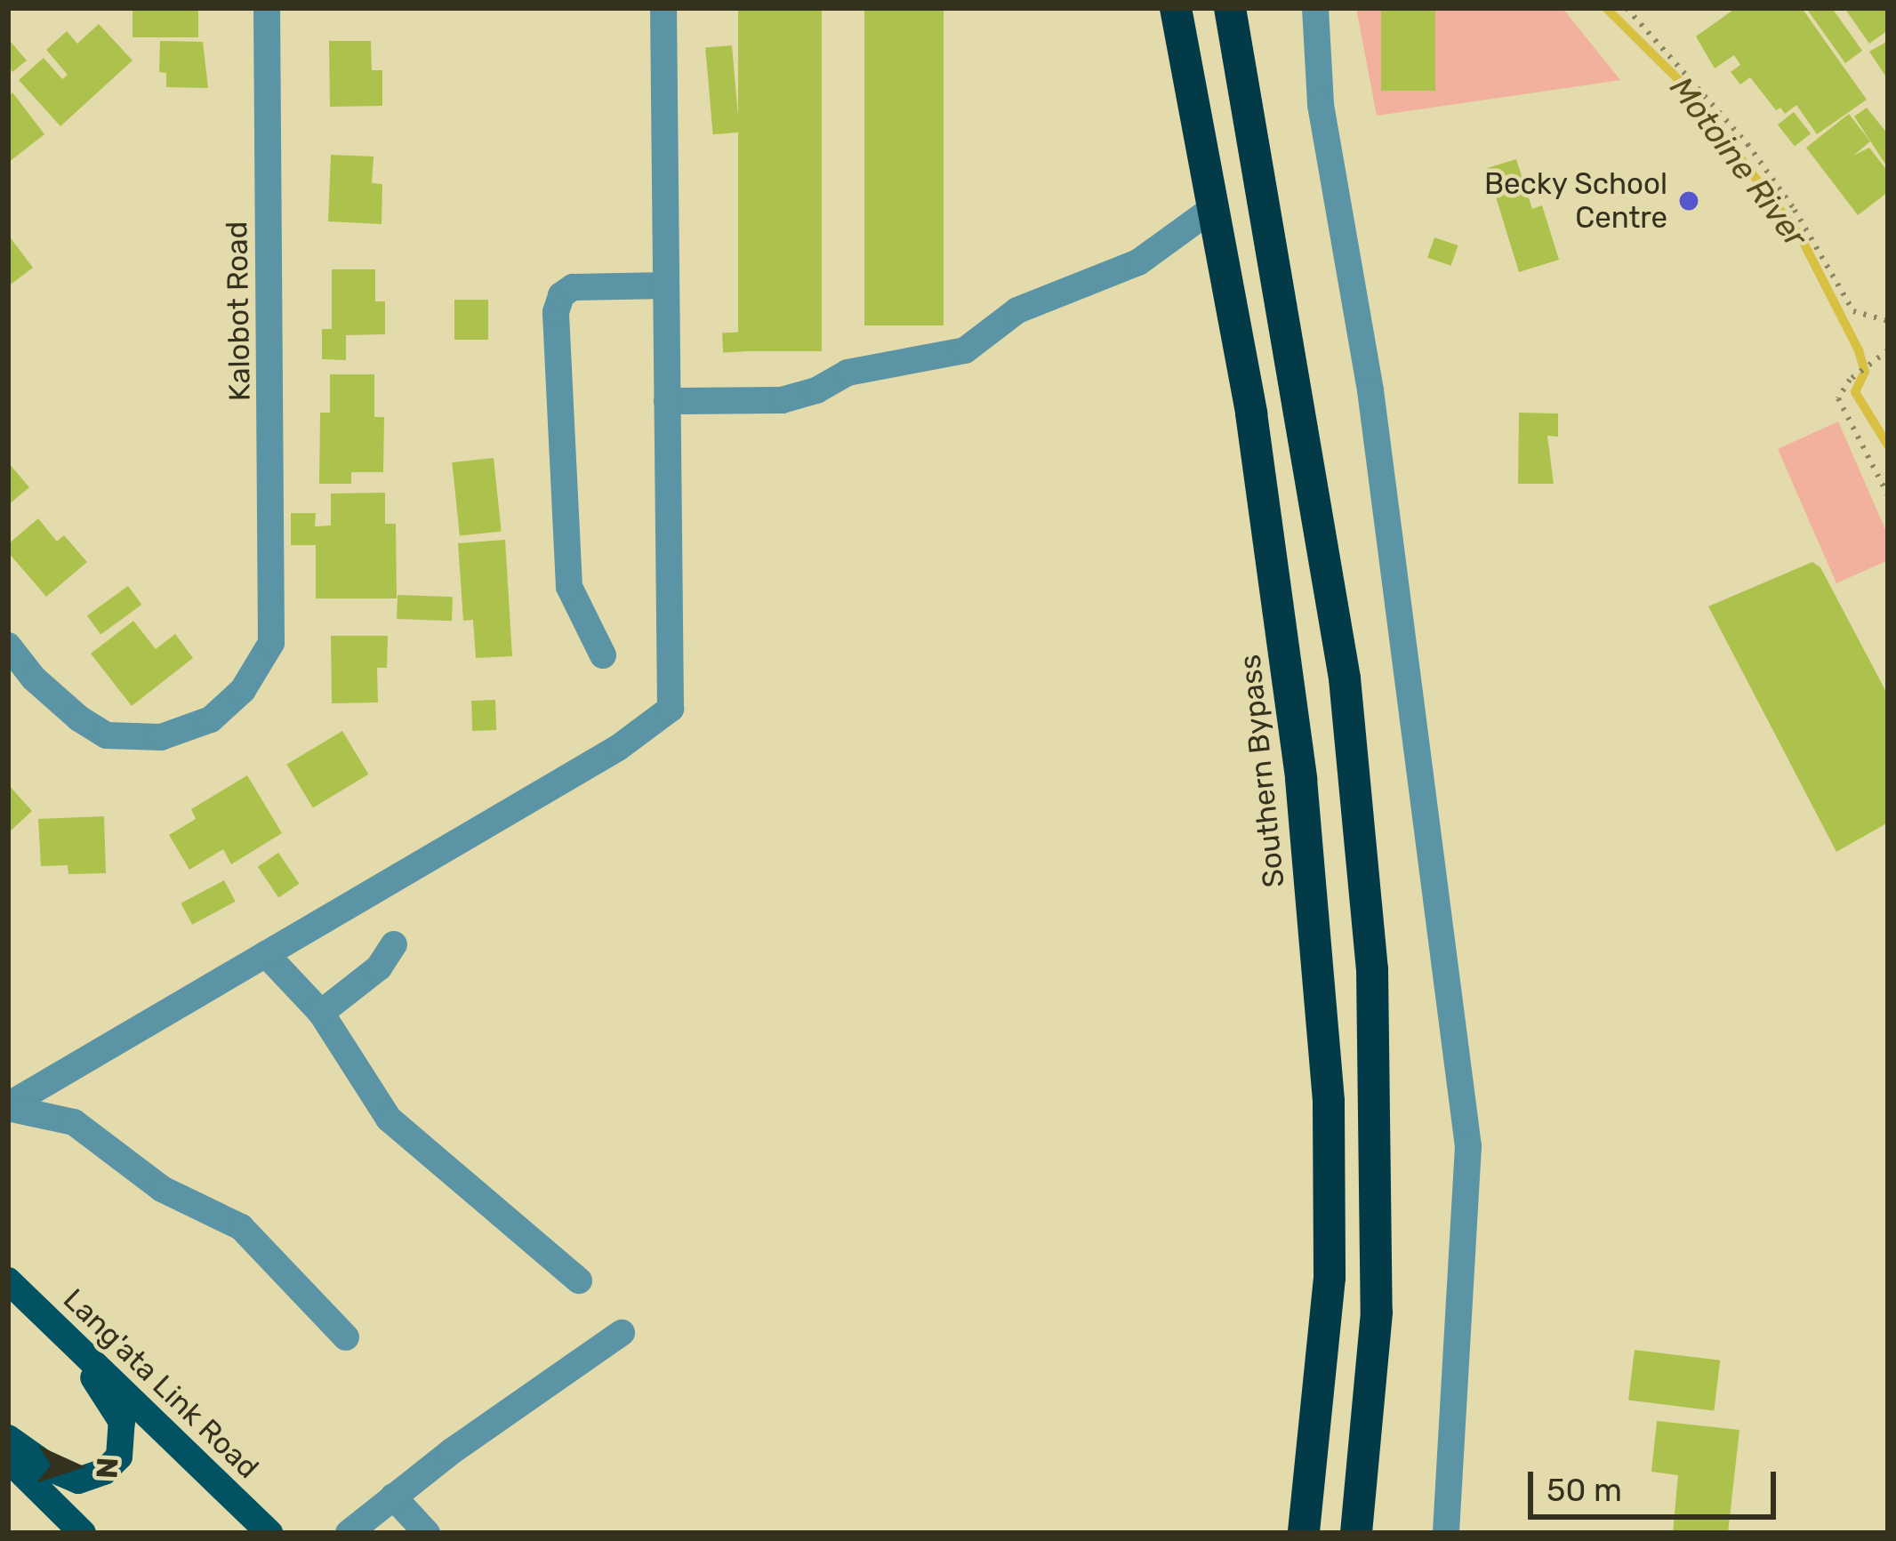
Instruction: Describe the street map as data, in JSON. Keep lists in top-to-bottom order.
{
  "streets": {
    "highway": ["Southern Bypass"],
    "main road": ["Lang'ata Link Road"],
    "street": ["Kalobot Road"]
  },
  "water": ["Motoine River"],
  "places": ["Becky School Centre"],
  "scale_bar": "50 m",
  "north": "right"
}
